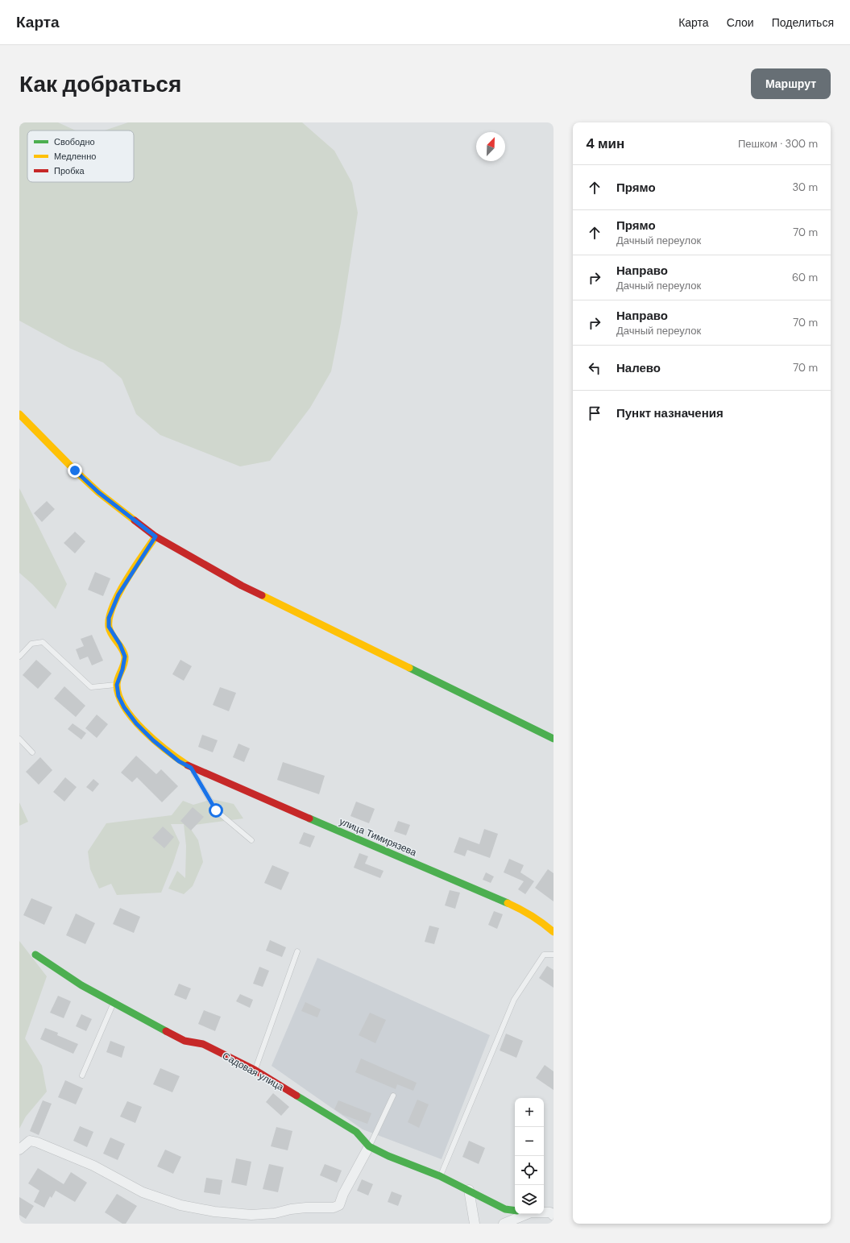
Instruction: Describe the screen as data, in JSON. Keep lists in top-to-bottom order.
{
  "streets": {
    "street": ["улица Тимирязева", "Садовая улица"]
  },
  "legend": ["Свободно", "Медленно", "Пробка"],
  "north": "top right",
  "page": {
    "header": "Карта",
    "nav": ["Карта", "Слои", "Поделиться"],
    "buttons": "Маршрут",
    "title": "Как добраться",
    "heading": ["4 мин", "Пешком · 300 m"],
    "list": [
      ["Прямо", "30 m"],
      ["Прямо", "Дачный переулок", "70 m"],
      ["Направо", "Дачный переулок", "60 m"],
      ["Направо", "Дачный переулок", "70 m"],
      ["Налево", "70 m"],
      "Пункт назначения"
    ],
    "map_buttons": ["+", "−"]
  }
}
